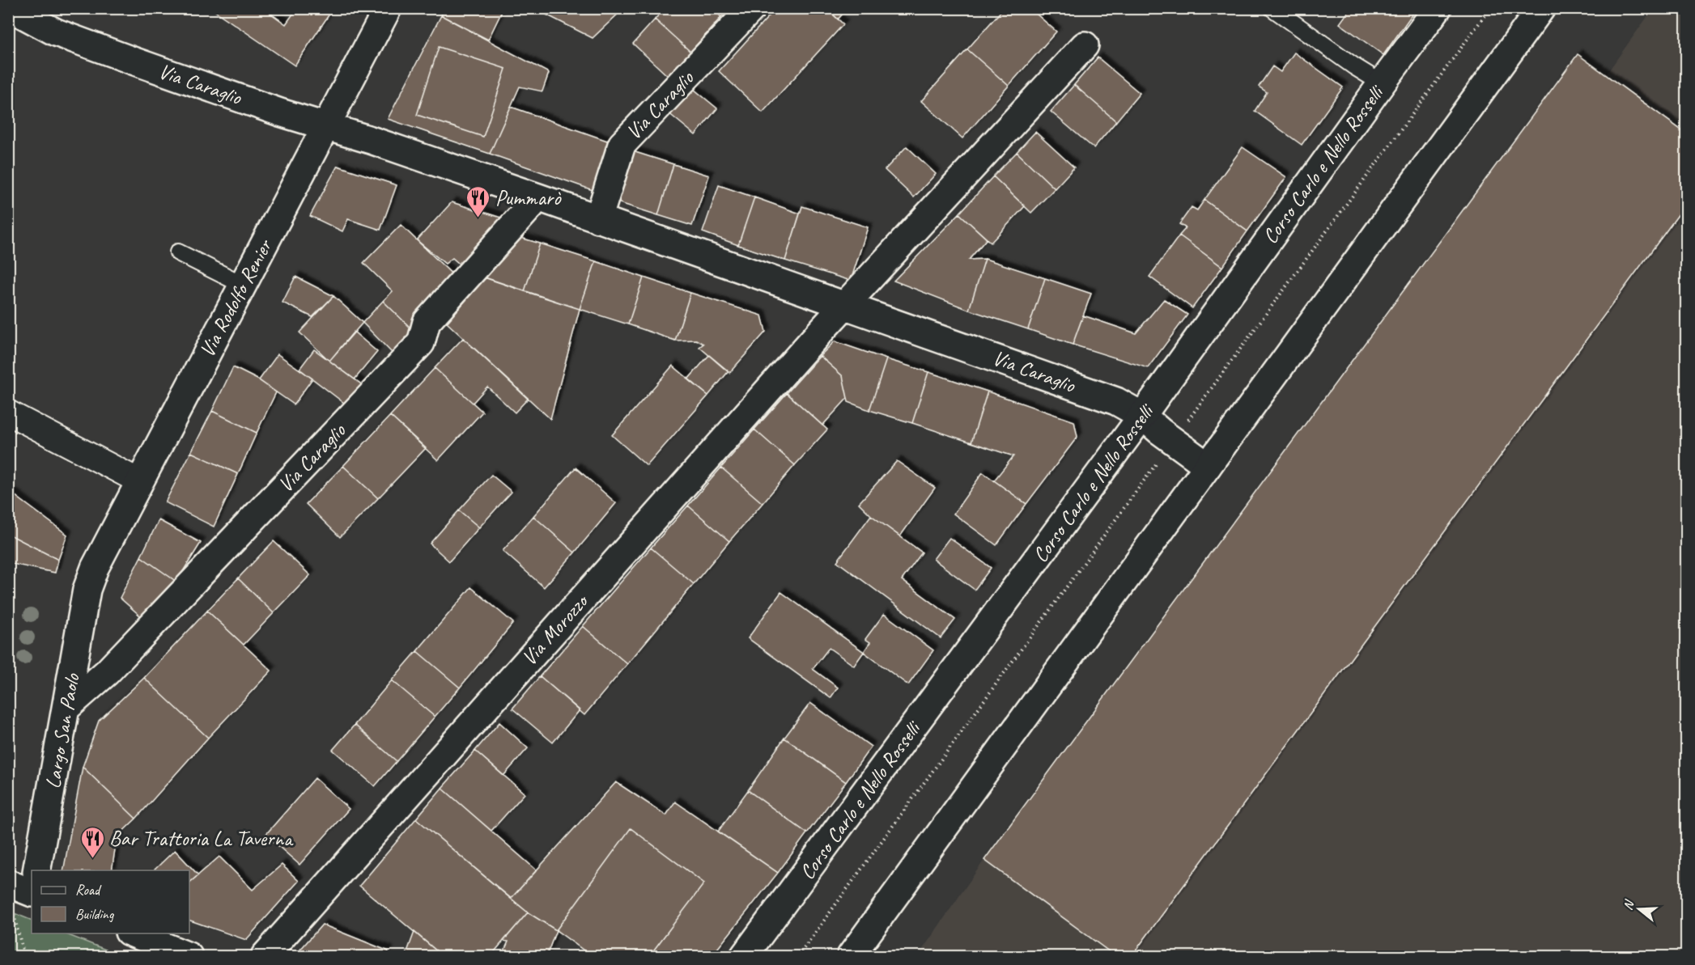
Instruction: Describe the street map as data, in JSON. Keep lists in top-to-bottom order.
{
  "streets": {
    "street": [
      "Via Caraglio",
      "Corso Carlo e Nello Rosselli",
      "Via Rodolfo Renier",
      "Via Morozzo",
      "Largo San Paolo"
    ]
  },
  "crossings": [
    ["Via Caraglio", "Corso Carlo e Nello Rosselli"],
    ["Via Caraglio", "Via Rodolfo Renier"],
    ["Via Caraglio", "Via Morozzo"],
    ["Via Caraglio", "Largo San Paolo"],
    ["Via Rodolfo Renier", "Largo San Paolo"]
  ],
  "places": {
    "restaurant": ["Pummarò", "Bar Trattoria La Taverna"]
  },
  "legend": ["Road", "Building"],
  "north": "left"
}
